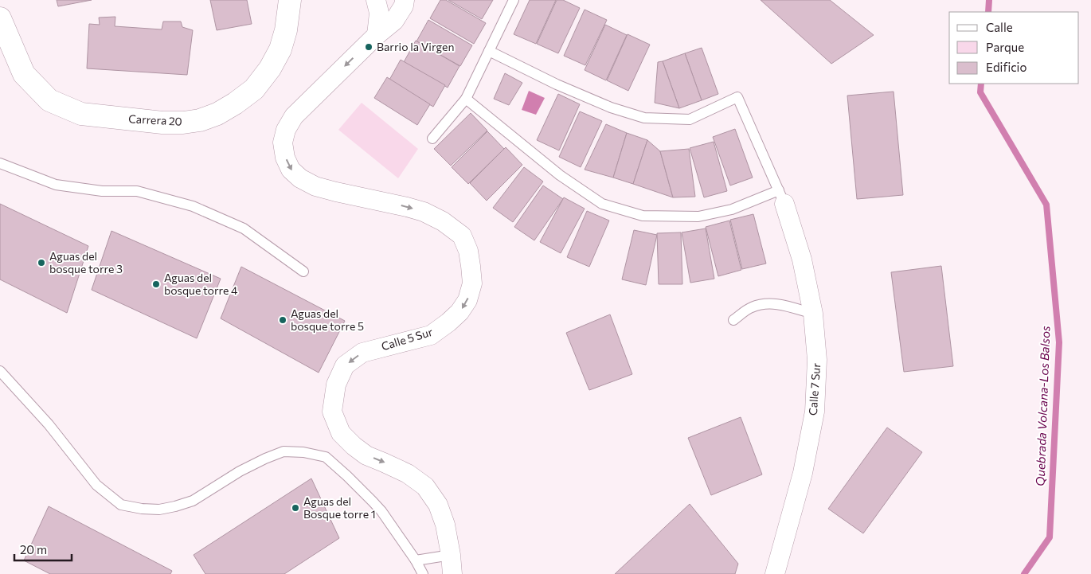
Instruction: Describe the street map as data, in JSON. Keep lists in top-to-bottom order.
{
  "streets": {
    "street": ["Carrera 20", "Calle 5 Sur", "Calle 7 Sur"]
  },
  "water": ["Quebrada Volcana-Los Balsos"],
  "places": [
    "Barrio la Virgen",
    "Aguas del bosque torre 3",
    "Aguas del bosque torre 4",
    "Aguas del bosque torre 5",
    "Aguas del Bosque torre 1"
  ],
  "legend": ["Calle", "Parque", "Edificio"],
  "scale_bar": "20 m"
}
